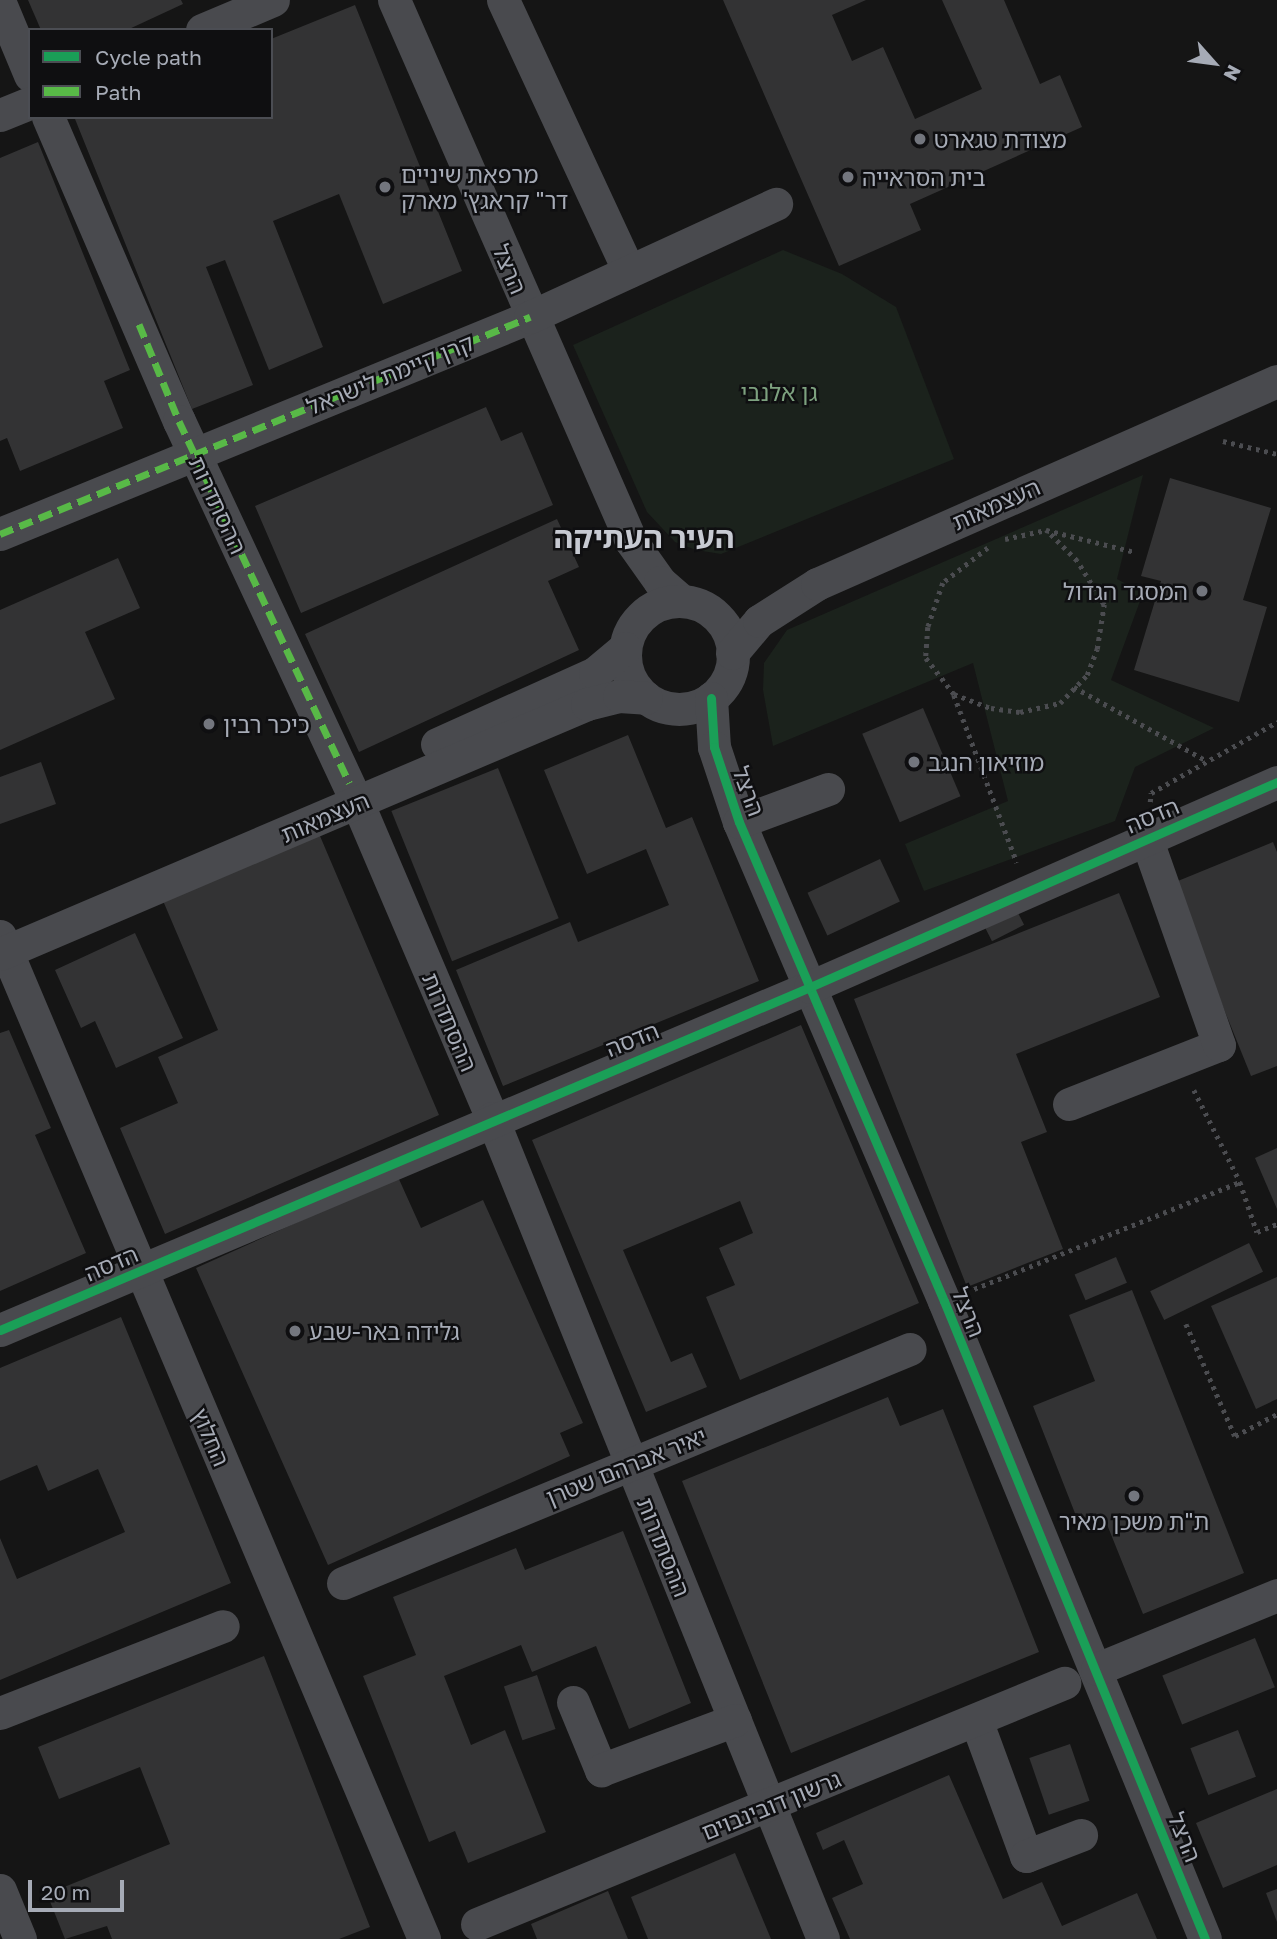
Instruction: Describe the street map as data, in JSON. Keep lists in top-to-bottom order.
{
  "streets": {
    "street": [
      "הרצל",
      "קרן קיימת לישראל",
      "העצמאות",
      "ההסתדרות",
      "הדסה",
      "החלוץ",
      "יאיר אברהם שטרן",
      "גרשון דובינבוים"
    ]
  },
  "crossings": [
    ["הרצל", "קרן קיימת לישראל"],
    ["הרצל", "העצמאות"],
    ["הרצל", "הדסה"],
    ["קרן קיימת לישראל", "ההסתדרות"],
    ["העצמאות", "ההסתדרות"],
    ["העצמאות", "החלוץ"],
    ["ההסתדרות", "הדסה"],
    ["ההסתדרות", "יאיר אברהם שטרן"],
    ["ההסתדרות", "גרשון דובינבוים"],
    ["הדסה", "החלוץ"]
  ],
  "districts": ["העיר העתיקה"],
  "parks": ["גן אלנבי"],
  "places": [
    "מצודת טגארט",
    "בית הסראייה",
    "מרפאת שיניים דר\" קראגץ' מארק",
    "המסגד הגדול",
    "כיכר רבין",
    "מוזיאון הנגב",
    "גלידה באר-שבע",
    "ת\"ת משכן מאיר"
  ],
  "legend": ["Cycle path", "Path"],
  "scale_bar": "20 m",
  "north": "bottom right"
}
